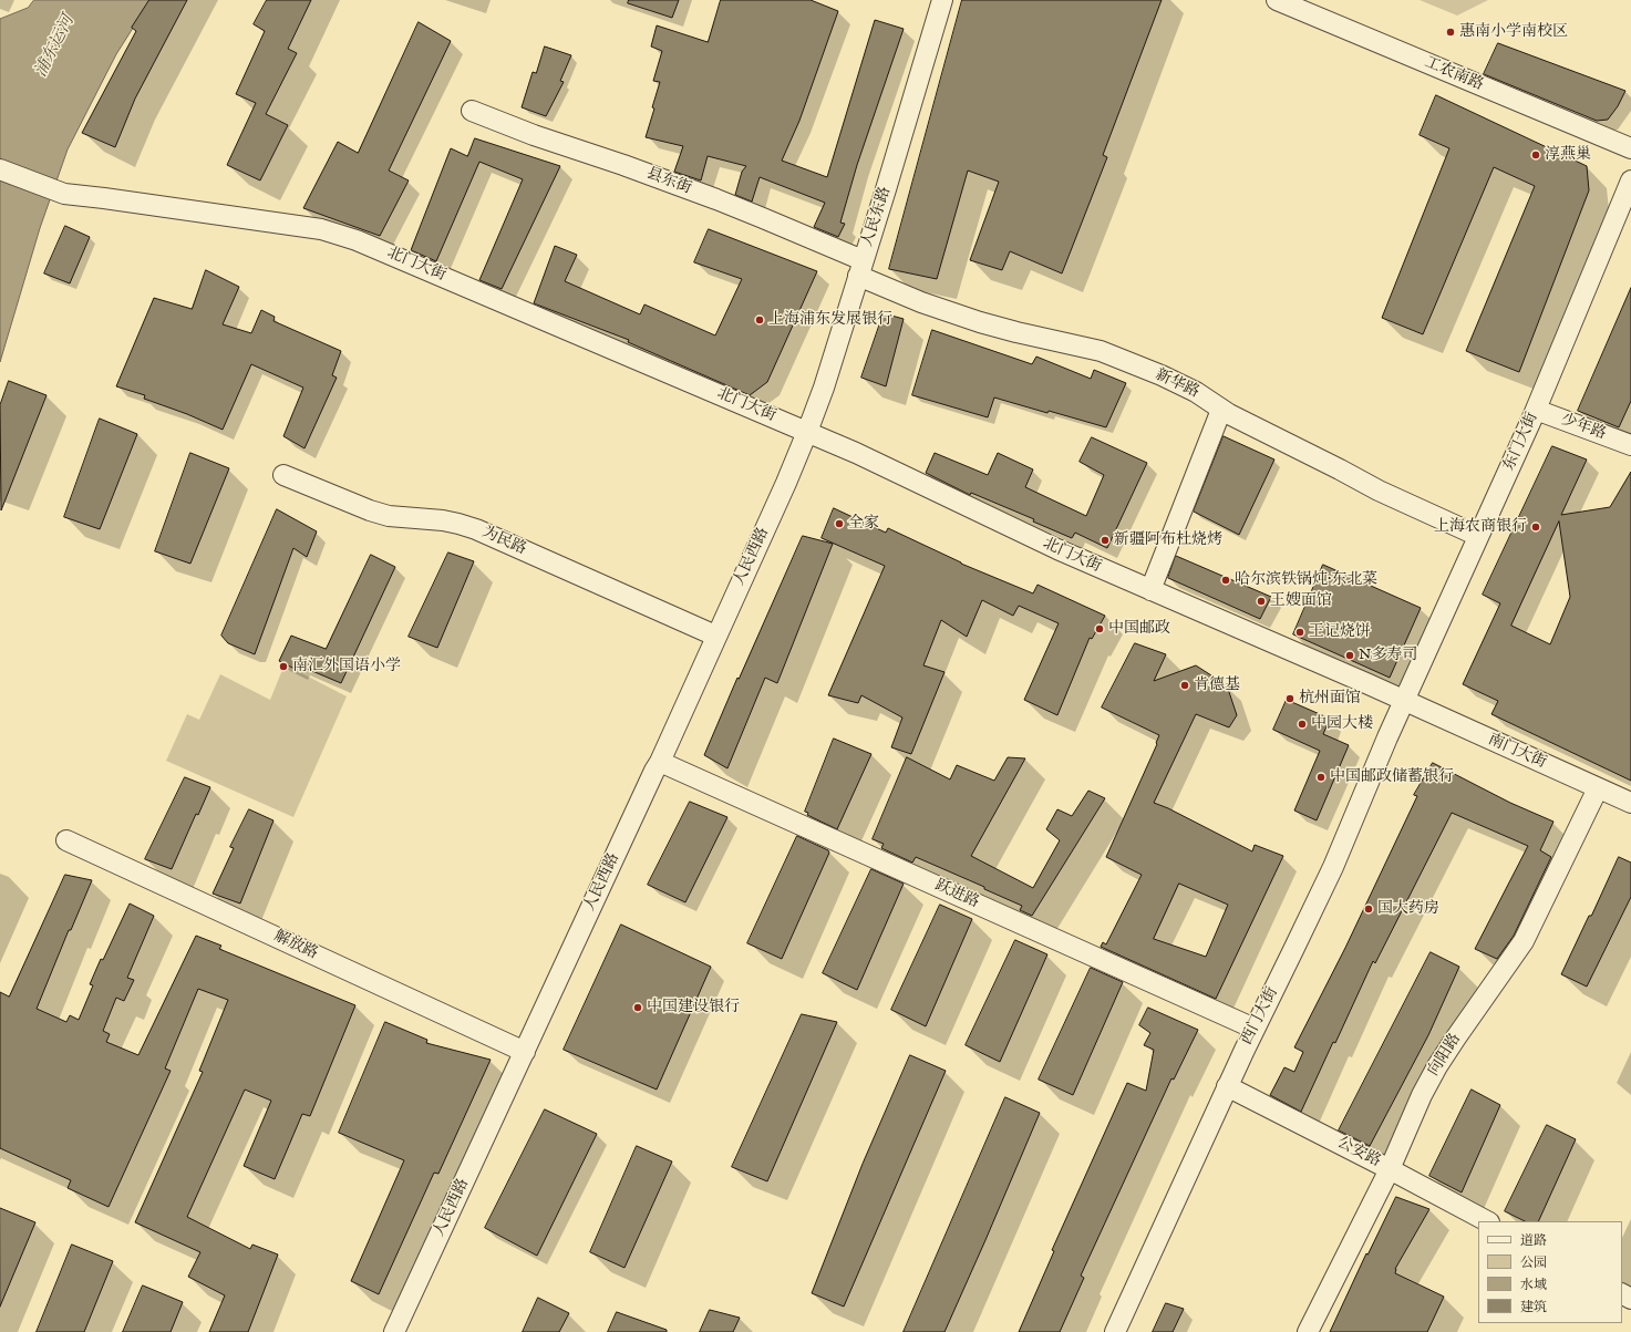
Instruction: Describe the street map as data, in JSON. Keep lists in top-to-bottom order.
{
  "streets": {
    "street": [
      "工农南路",
      "县东街",
      "人民东路",
      "北门大街",
      "新华路",
      "少年路",
      "东门大街",
      "为民路",
      "人民西路",
      "南门大街",
      "跃进路",
      "解放路",
      "西门大街",
      "向阳路",
      "公安路"
    ]
  },
  "crossings": [
    ["县东街", "人民东路"],
    ["县东街", "新华路"],
    ["人民东路", "北门大街"],
    ["人民东路", "新华路"],
    ["人民东路", "人民西路"],
    ["北门大街", "东门大街"],
    ["北门大街", "人民西路"],
    ["北门大街", "南门大街"],
    ["北门大街", "西门大街"],
    ["新华路", "东门大街"],
    ["少年路", "东门大街"],
    ["东门大街", "南门大街"],
    ["东门大街", "西门大街"],
    ["为民路", "人民西路"],
    ["人民西路", "跃进路"],
    ["人民西路", "解放路"],
    ["南门大街", "西门大街"],
    ["南门大街", "向阳路"],
    ["跃进路", "西门大街"],
    ["西门大街", "公安路"],
    ["向阳路", "公安路"]
  ],
  "water": ["浦东运河"],
  "places": [
    "惠南小学南校区",
    "淳燕巢",
    "上海浦东发展银行",
    "全家",
    "上海农商银行",
    "新疆阿布杜烧烤",
    "哈尔滨铁锅炖·东北菜",
    "王嫂面馆",
    "中国邮政",
    "王记烧饼",
    "N多寿司",
    "南汇外国语小学",
    "肯德基",
    "杭州面馆",
    "中园大楼",
    "中国邮政储蓄银行",
    "国大药房",
    "中国建设银行"
  ],
  "legend": [
    "道路",
    "公园",
    "水域",
    "建筑"
  ]
}
